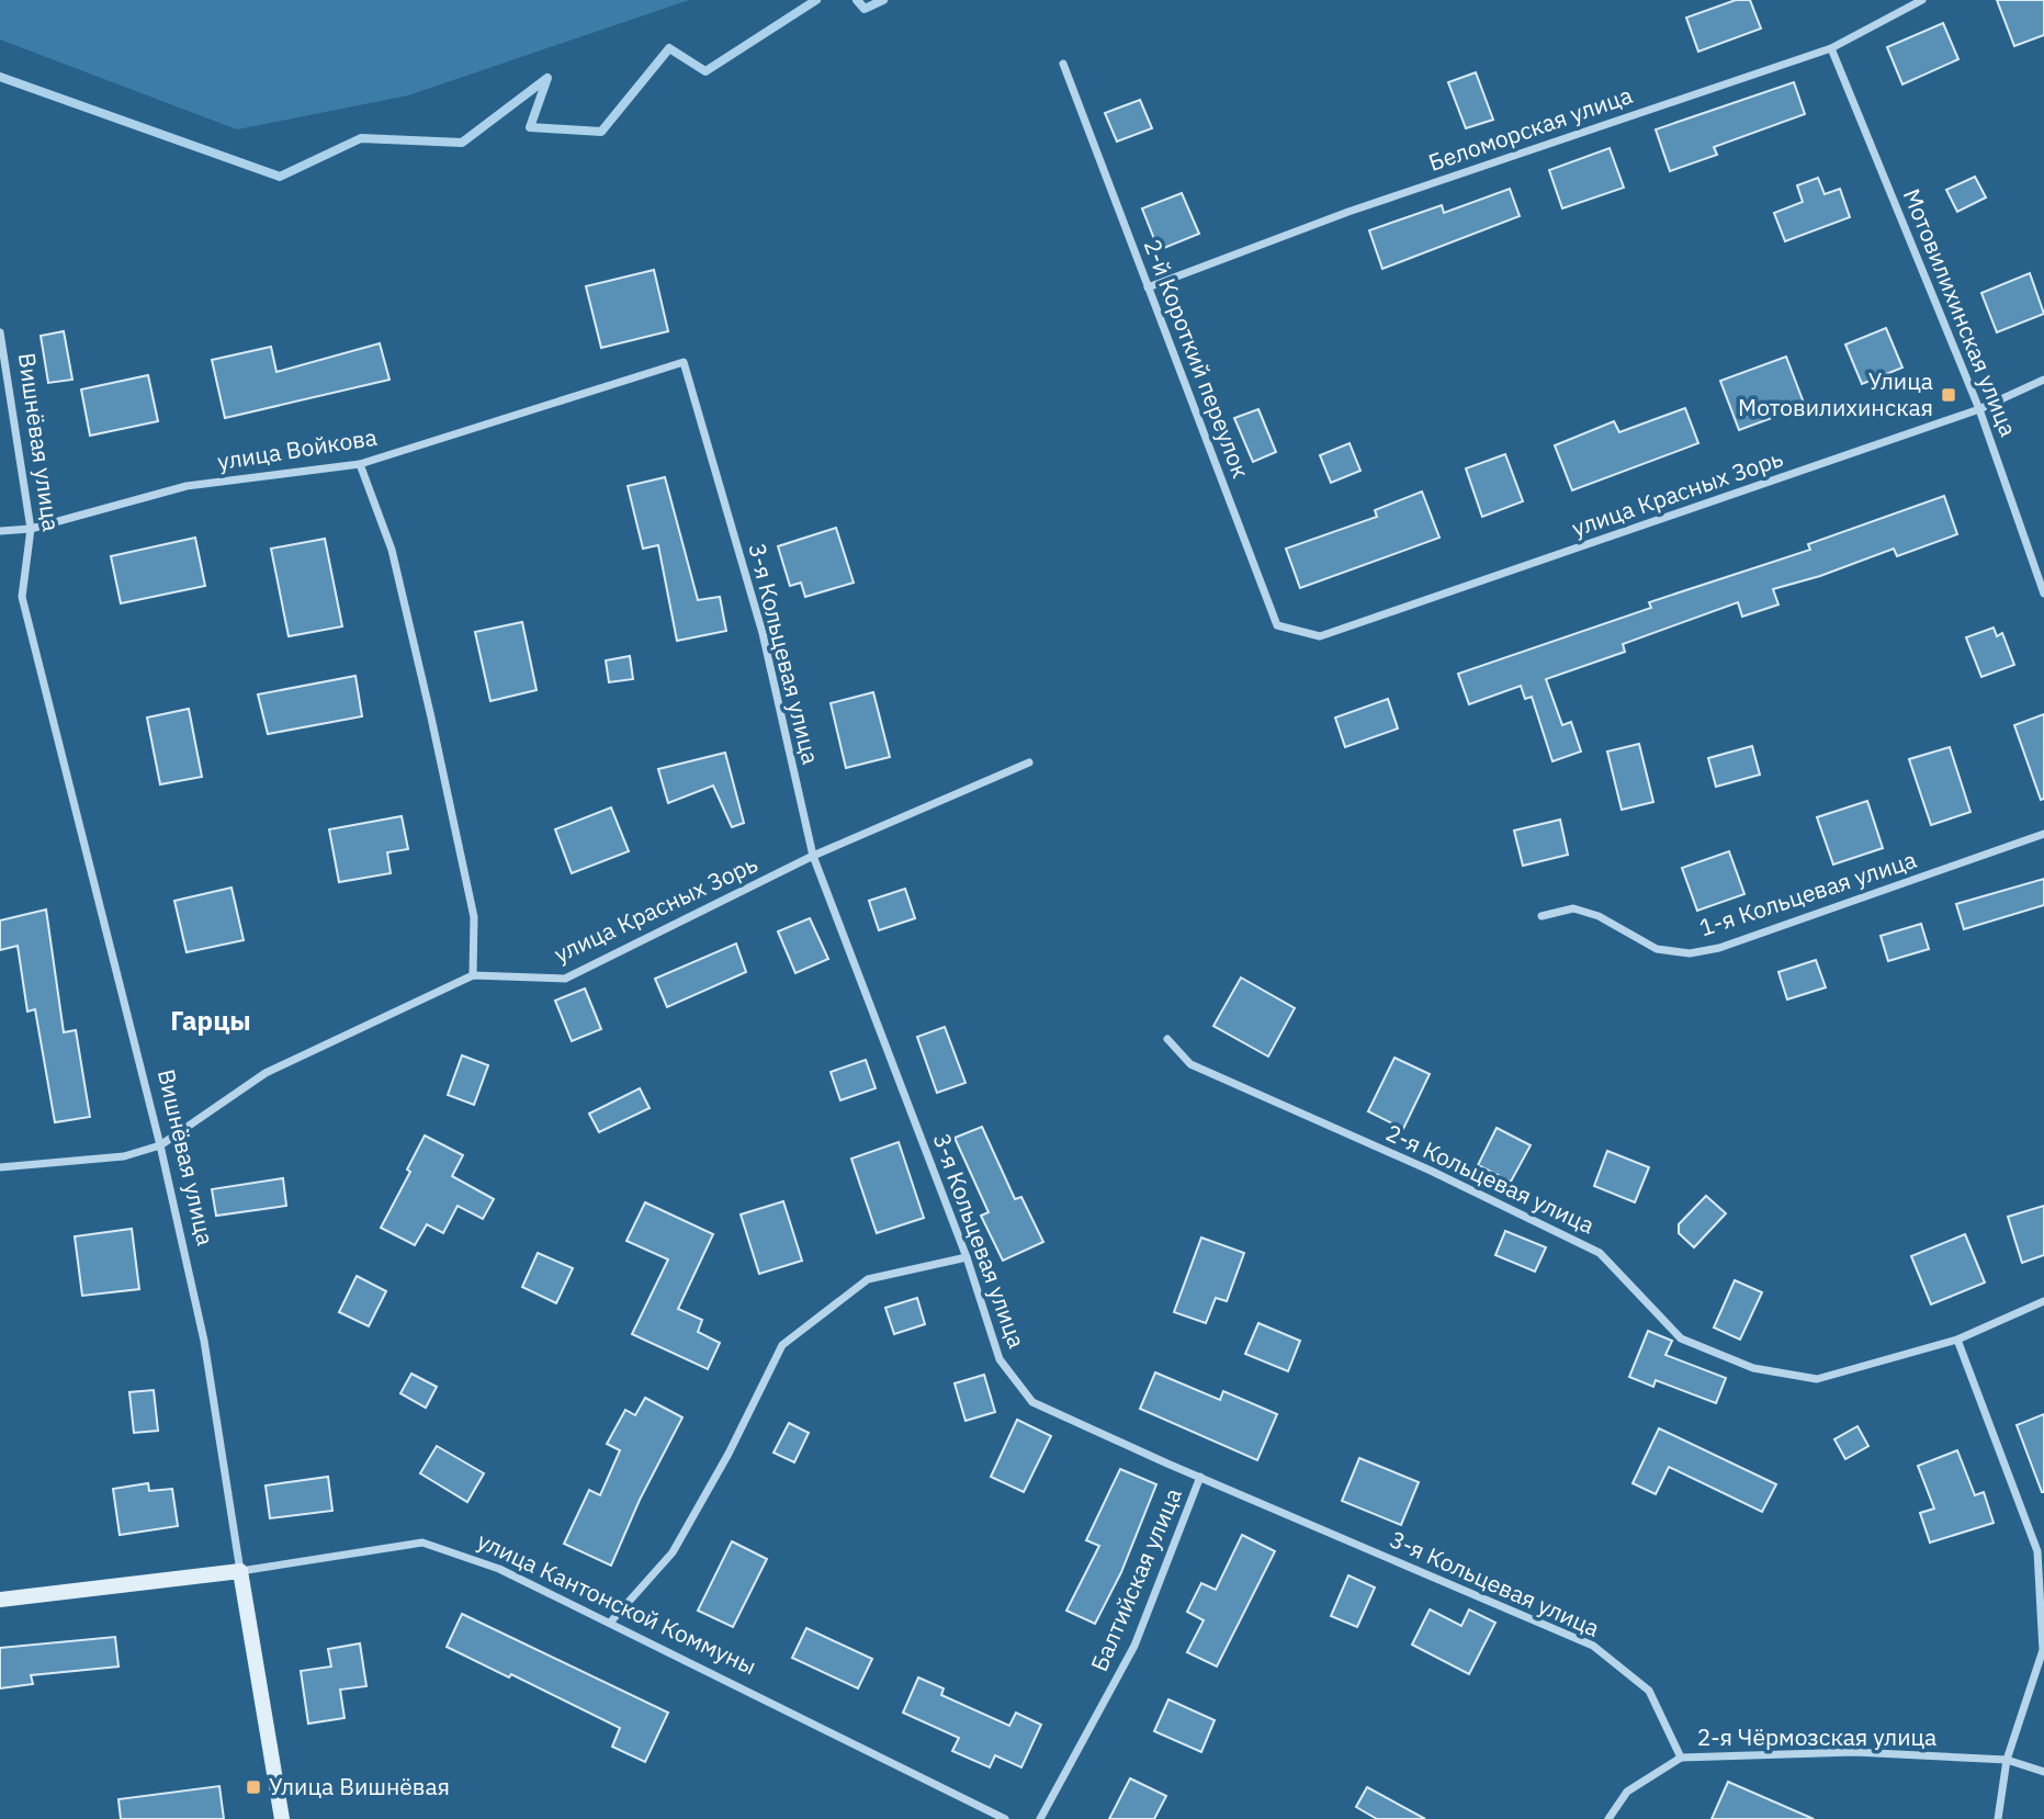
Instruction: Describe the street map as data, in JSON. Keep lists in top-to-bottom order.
{
  "streets": {
    "street": [
      "Беломорская улица",
      "Мотовилихинская улица",
      "2-й Короткий переулок",
      "Вишнёвая улица",
      "улица Войкова",
      "улица Красных Зорь",
      "3-я Кольцевая улица",
      "1-я Кольцевая улица",
      "2-я Кольцевая улица",
      "Балтийская улица",
      "улица Кантонской Коммуны",
      "2-я Чёрмозская улица"
    ]
  },
  "crossings": [
    ["Беломорская улица", "Мотовилихинская улица"],
    ["Беломорская улица", "2-й Короткий переулок"],
    ["Мотовилихинская улица", "улица Красных Зорь"],
    ["2-й Короткий переулок", "улица Красных Зорь"],
    ["Вишнёвая улица", "улица Войкова"],
    ["Вишнёвая улица", "улица Красных Зорь"],
    ["Вишнёвая улица", "улица Кантонской Коммуны"],
    ["улица Войкова", "3-я Кольцевая улица"],
    ["улица Красных Зорь", "3-я Кольцевая улица"],
    ["3-я Кольцевая улица", "Балтийская улица"],
    ["3-я Кольцевая улица", "2-я Чёрмозская улица"]
  ],
  "districts": ["Гарцы"],
  "places": {
    "transit": ["Улица Мотовилихинская", "Улица Вишнёвая"]
  }
}
